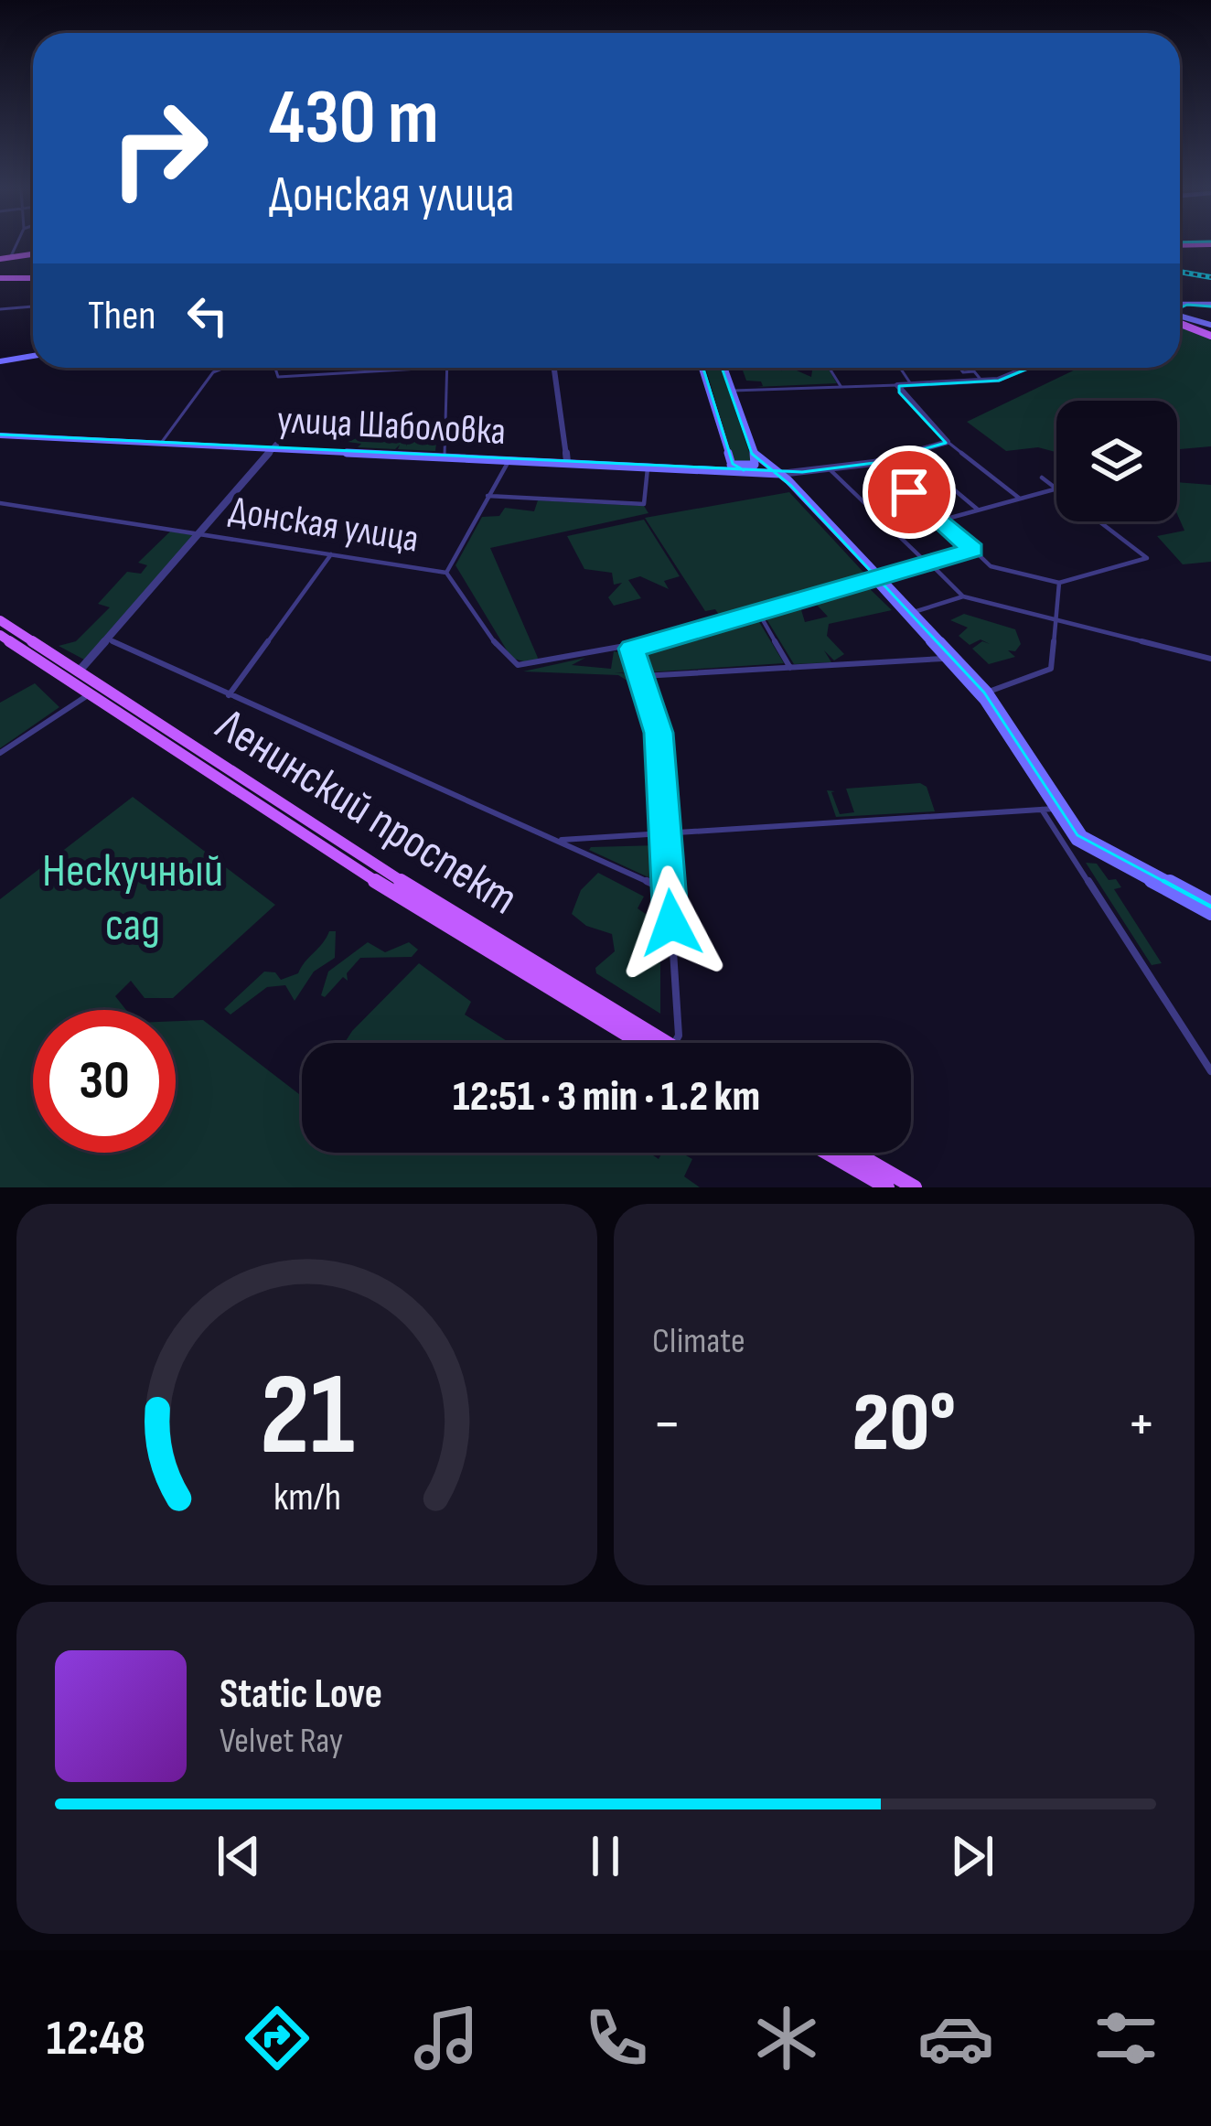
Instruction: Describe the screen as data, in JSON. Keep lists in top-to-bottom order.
{
  "streets": {
    "main road": ["улица Шаболовка", "Ленинский проспект"],
    "street": ["Донская улица"]
  },
  "parks": ["Нескучный сад"],
  "page": {
    "turn": ["430 m", "Донская улица"],
    "then": "Then",
    "limit": "30",
    "trip": "12:51 · 3 min · 1.2 km",
    "tile": "Climate",
    "heat": ["−", "20°", "+"],
    "song": ["Static Love", "Velvet Ray"],
    "tabs": "12:48",
    "gauge": ["21", "km/h"]
  }
}
